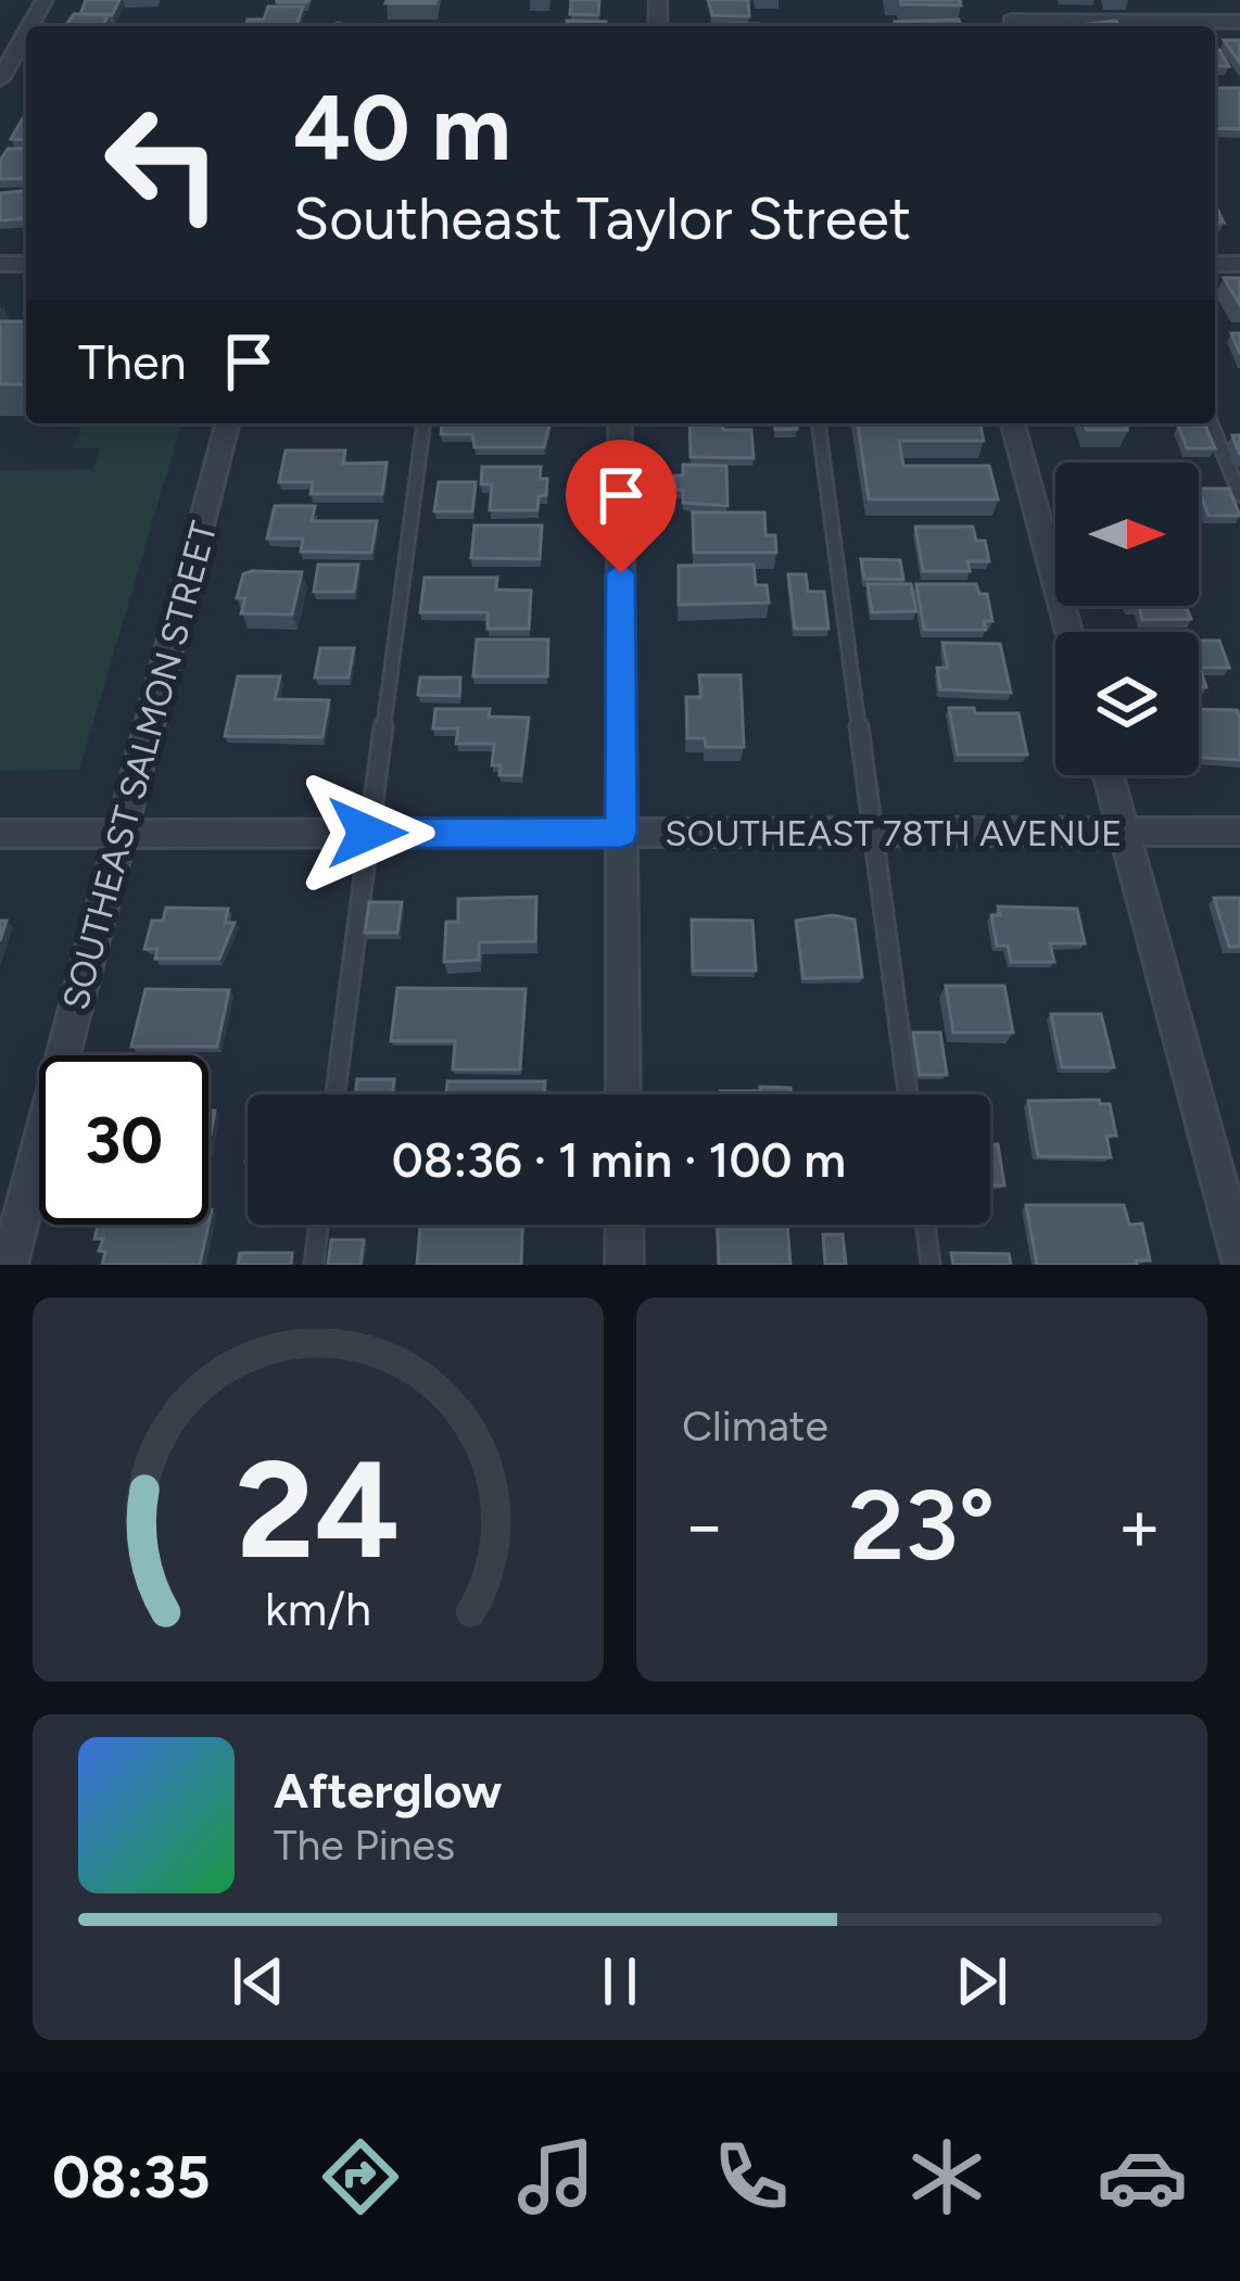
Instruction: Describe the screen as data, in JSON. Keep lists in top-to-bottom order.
{
  "streets": {
    "street": ["SOUTHEAST SALMON STREET", "SOUTHEAST 78TH AVENUE"]
  },
  "crossings": [
    ["SOUTHEAST SALMON STREET", "SOUTHEAST 78TH AVENUE"]
  ],
  "north": "right",
  "page": {
    "turn": ["40 m", "Southeast Taylor Street"],
    "then": "Then",
    "limit": "30",
    "trip": "08:36 · 1 min · 100 m",
    "tile": "Climate",
    "heat": ["−", "23°", "+"],
    "song": ["Afterglow", "The Pines"],
    "tabs": "08:35",
    "gauge": ["24", "km/h"]
  }
}
